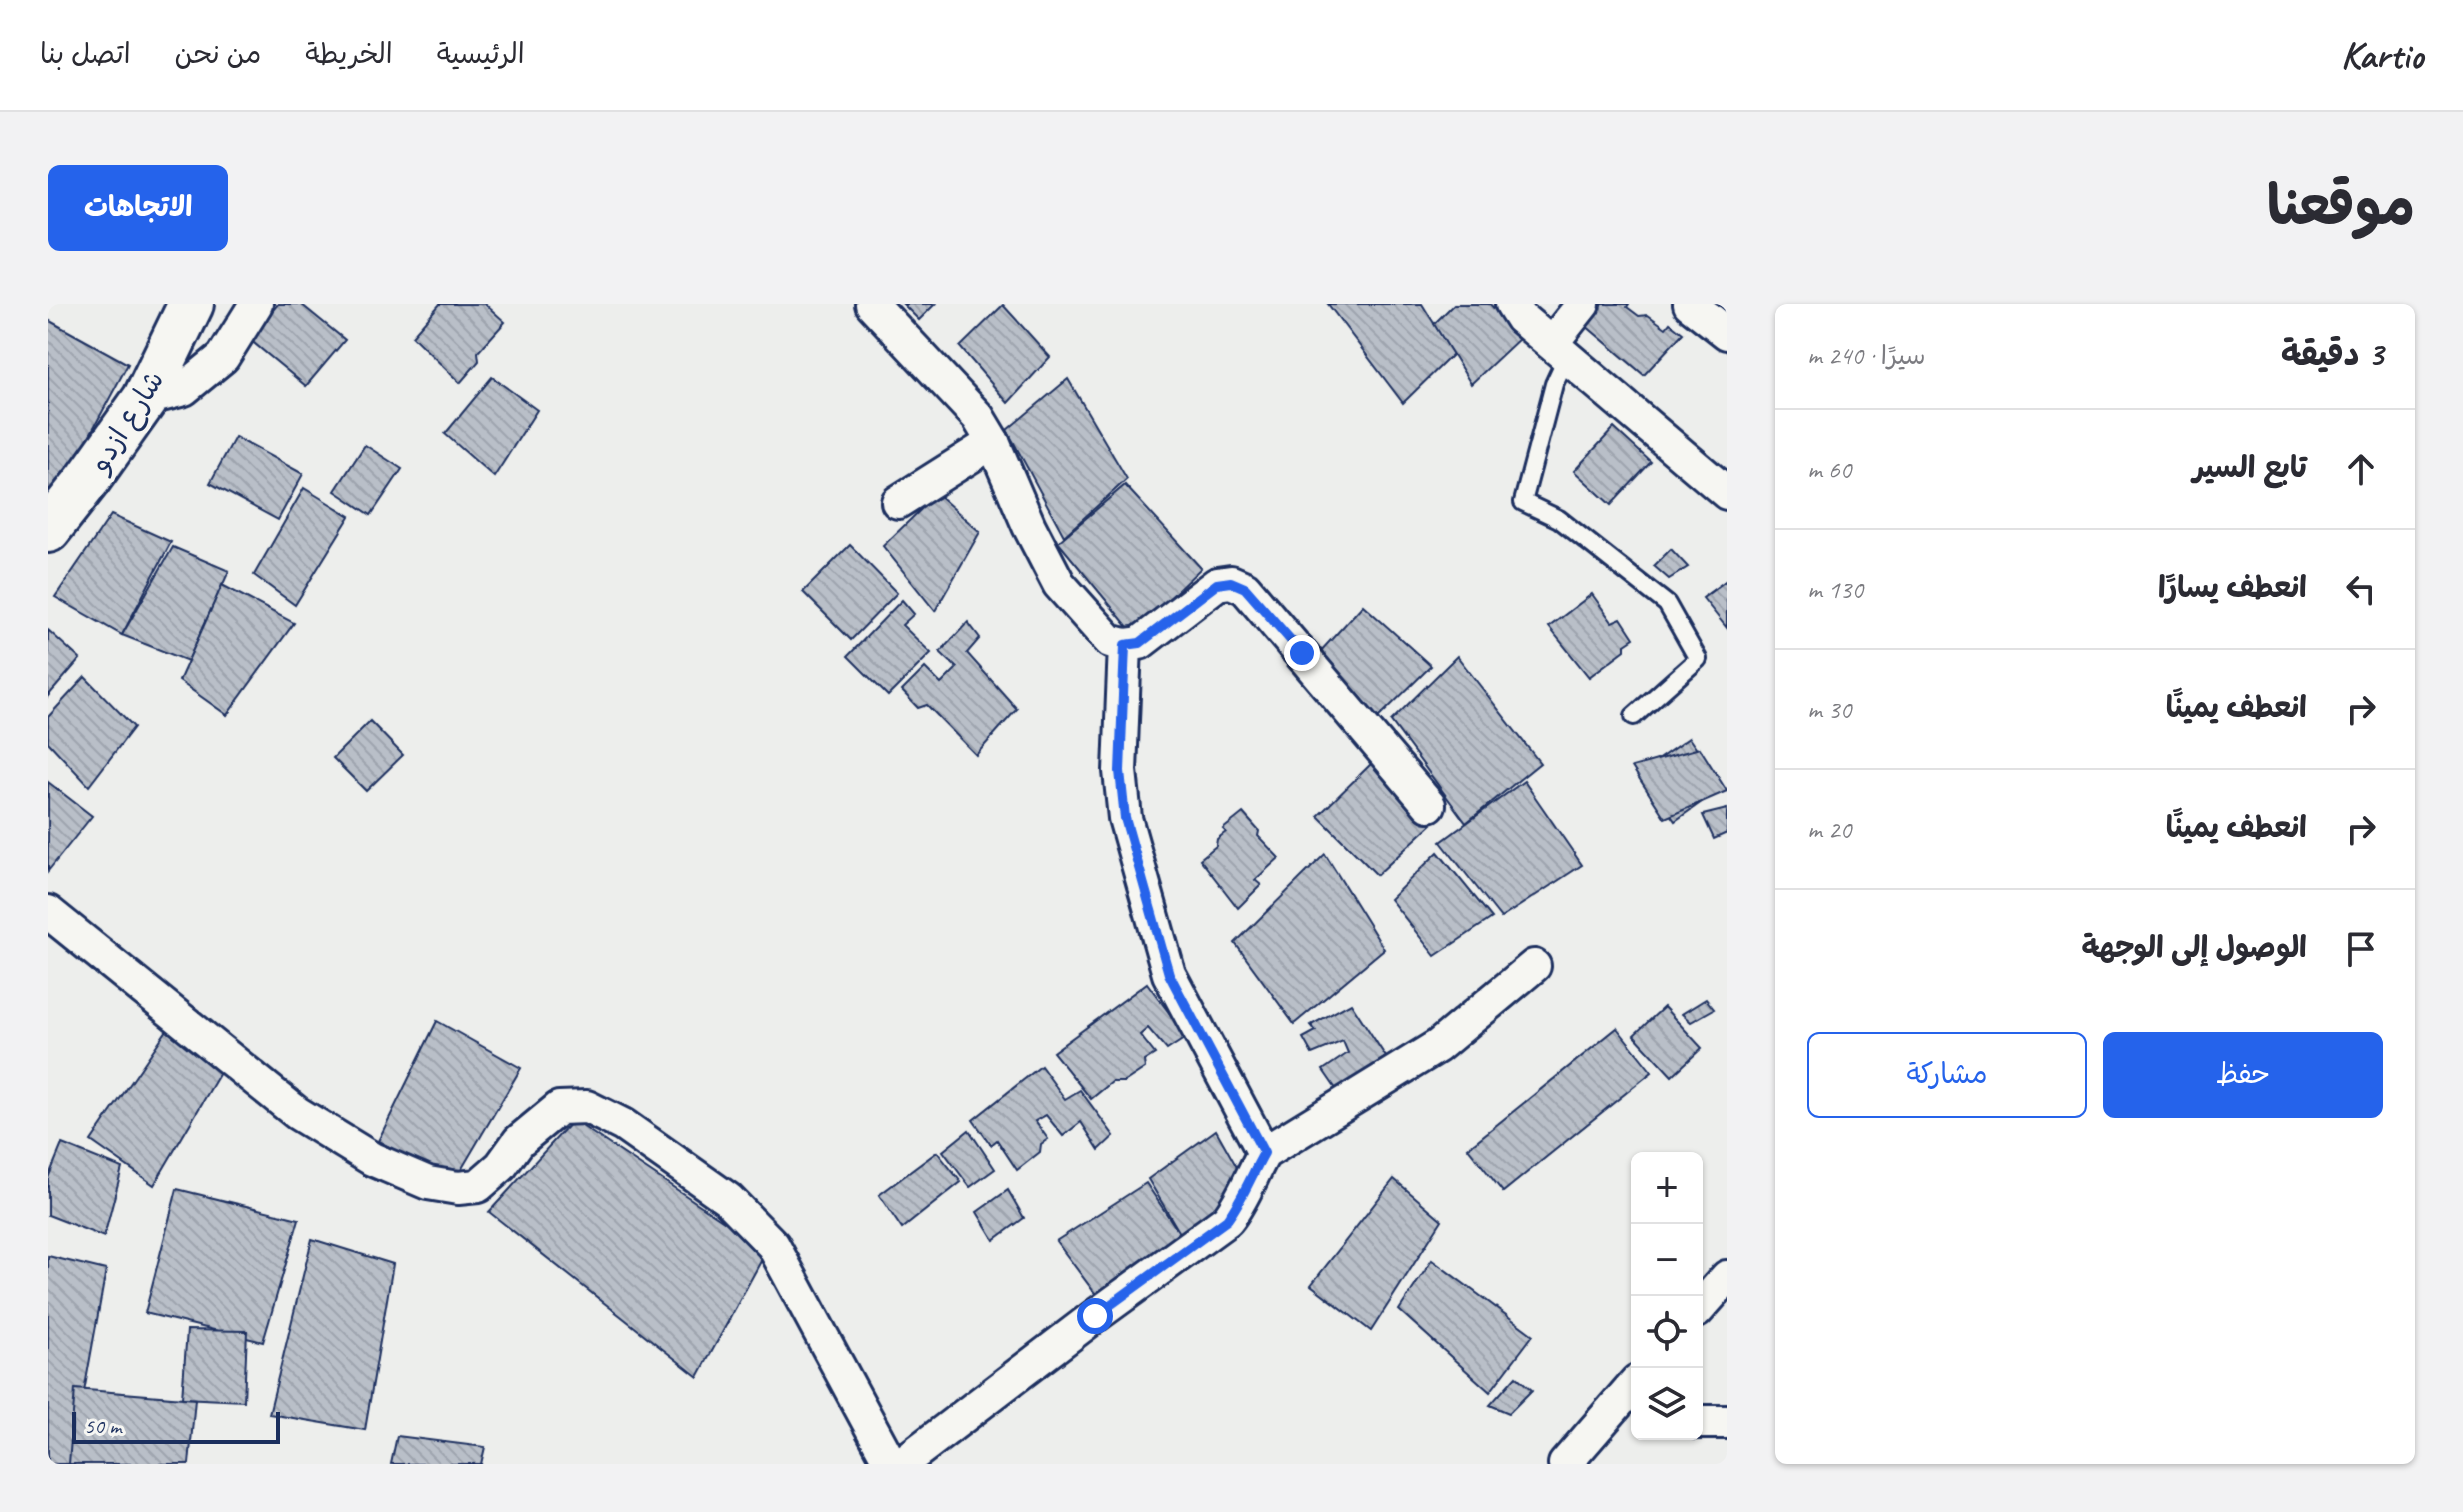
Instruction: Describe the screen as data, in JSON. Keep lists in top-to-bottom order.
{
  "streets": {
    "main road": ["شارع ازدو"]
  },
  "scale_bar": "50 m",
  "page": {
    "header": "Kartio",
    "nav": [
      "الرئيسية",
      "الخريطة",
      "من نحن",
      "اتصل بنا"
    ],
    "title": "موقعنا",
    "buttons": [
      "الاتجاهات",
      ["حفظ", "مشاركة"]
    ],
    "heading": ["3 دقيقة", "سيرًا · 240 m"],
    "list": [
      ["تابع السير", "60 m"],
      ["انعطف يسارًا", "130 m"],
      ["انعطف يمينًا", "30 m"],
      ["انعطف يمينًا", "20 m"],
      "الوصول إلى الوجهة"
    ],
    "map_buttons": ["+", "−"],
    "scale": "50 m"
  }
}
